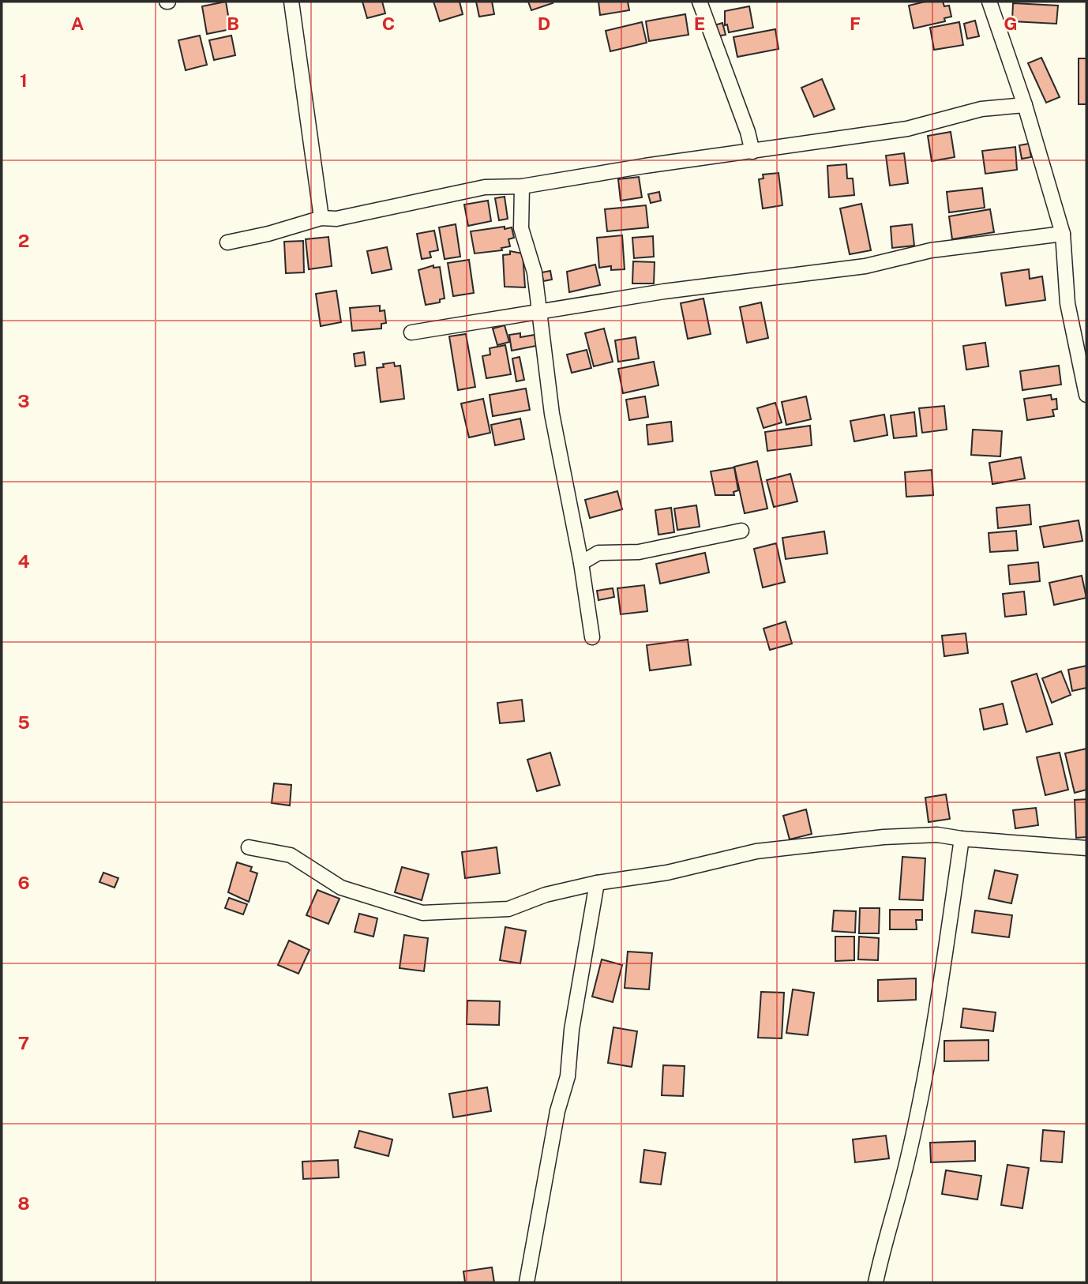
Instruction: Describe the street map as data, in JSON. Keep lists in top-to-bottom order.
{
  "grid": {
    "columns": [
      "A",
      "B",
      "C",
      "D",
      "E",
      "F",
      "G"
    ],
    "rows": [
      "1",
      "2",
      "3",
      "4",
      "5",
      "6",
      "7",
      "8"
    ]
  }
}
